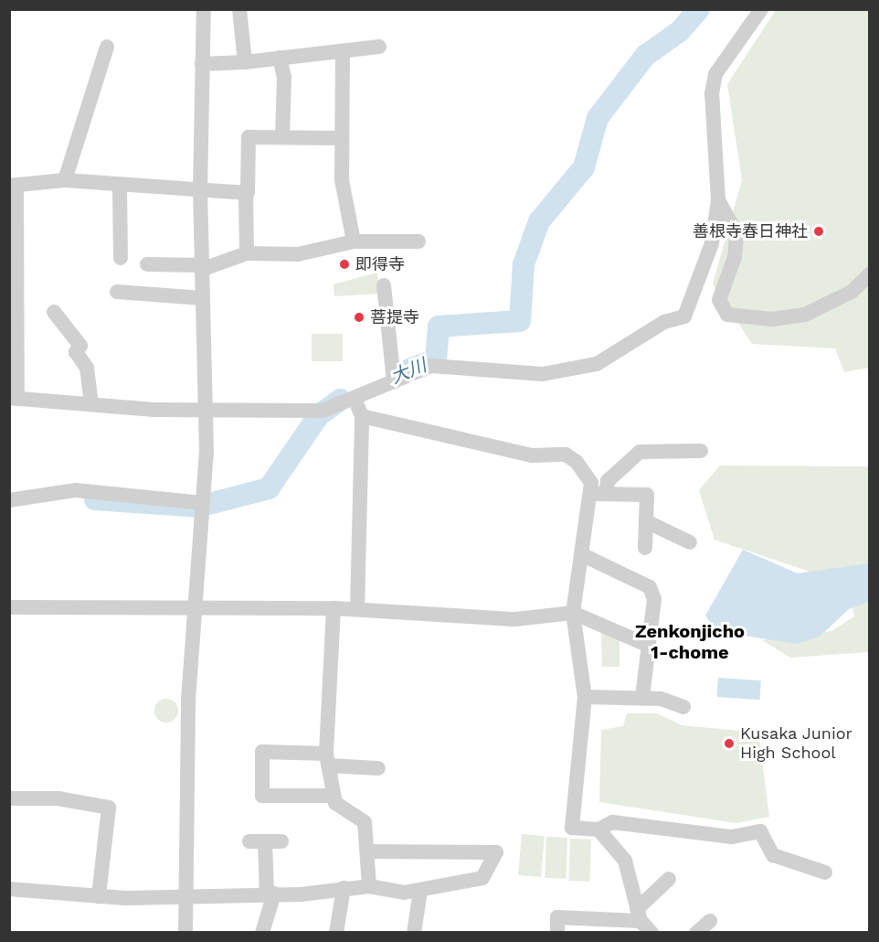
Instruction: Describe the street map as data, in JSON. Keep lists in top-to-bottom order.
{
  "districts": ["Zenkonjicho 1-chome"],
  "water": ["大川"],
  "places": [
    "善根寺春日神社",
    "即得寺",
    "菩提寺",
    "Kusaka Junior High School"
  ]
}
